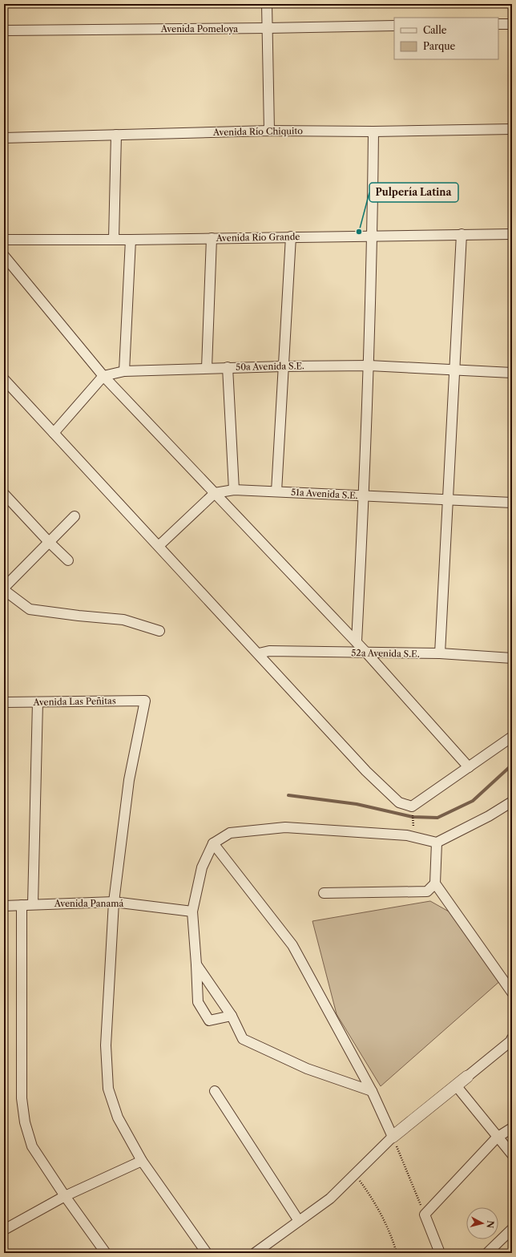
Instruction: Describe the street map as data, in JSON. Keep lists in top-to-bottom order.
{
  "streets": {
    "street": [
      "Avenida Pomeloya",
      "Avenida Río Chiquito",
      "Avenida Río Grande",
      "50a Avenida S.E.",
      "51a Avenida S.E.",
      "52a Avenida S.E.",
      "Avenida Las Peñitas",
      "Avenida Panamá"
    ]
  },
  "crossings": [
    ["Avenida Las Peñitas", "Avenida Panamá"]
  ],
  "places": ["Pulpería Latina"],
  "legend": ["Calle", "Parque"],
  "north": "right"
}
